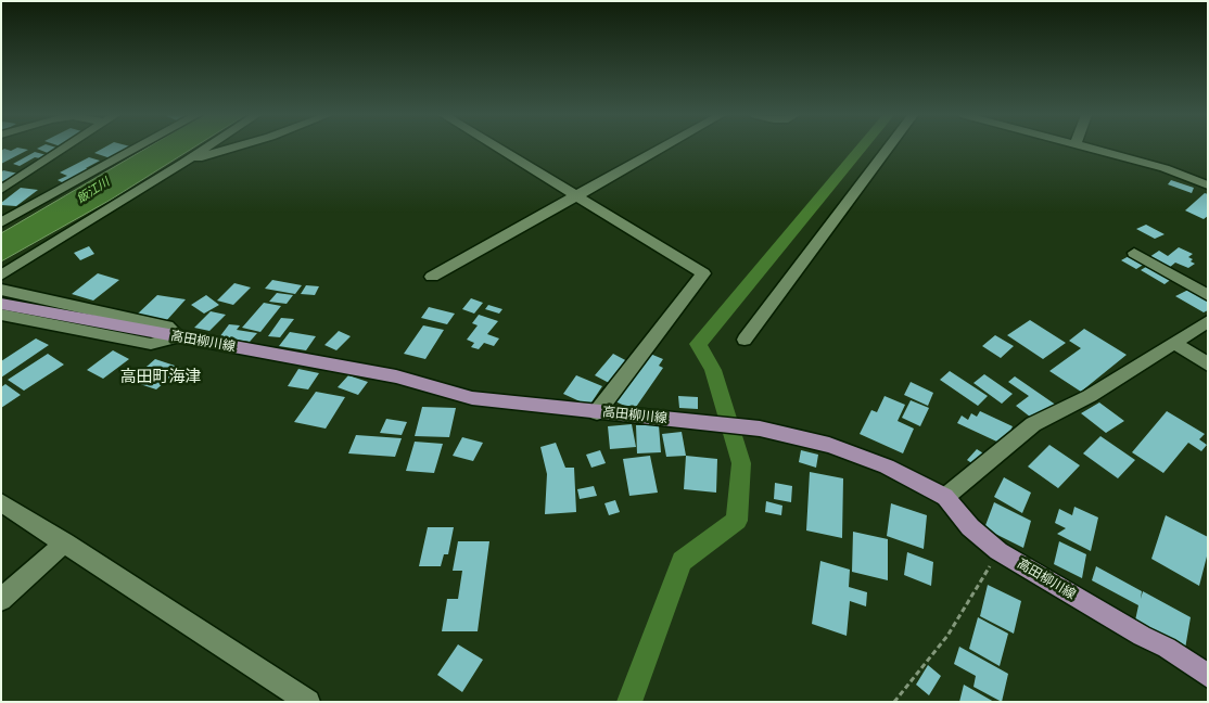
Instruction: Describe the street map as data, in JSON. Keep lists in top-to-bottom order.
{
  "streets": {
    "main road": ["高田柳川線"]
  },
  "districts": ["高田町海津"],
  "water": ["飯江川"]
}
